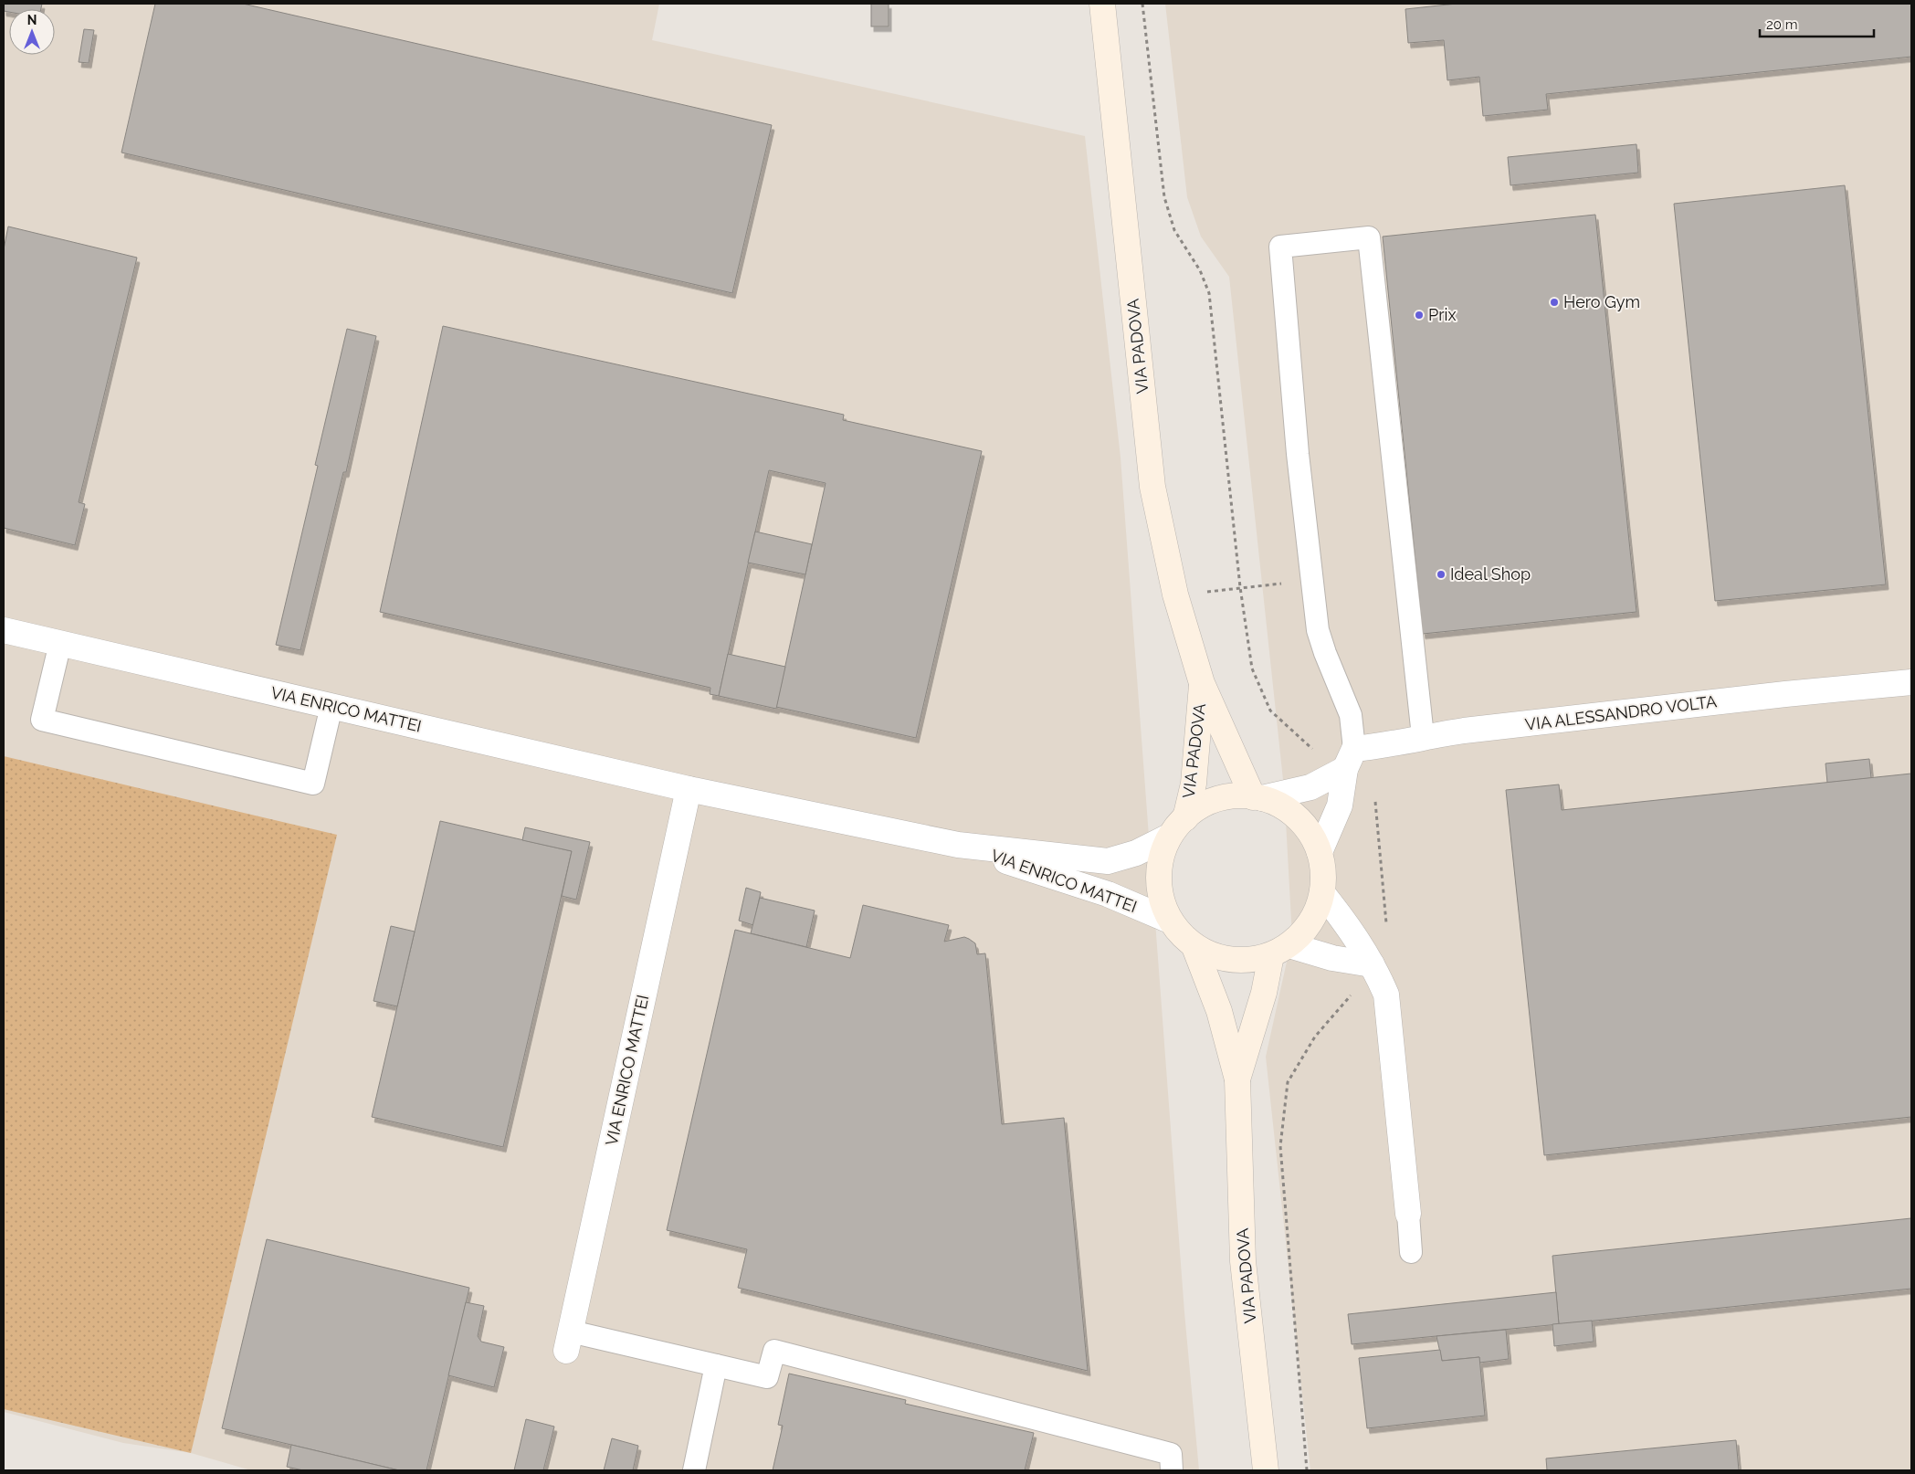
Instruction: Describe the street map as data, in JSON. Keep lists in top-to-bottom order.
{
  "streets": {
    "main road": ["VIA PADOVA"],
    "street": ["VIA ENRICO MATTEI", "VIA ALESSANDRO VOLTA"]
  },
  "crossings": [
    ["VIA PADOVA", "VIA ALESSANDRO VOLTA"]
  ],
  "places": ["Hero Gym", "Prix", "Ideal Shop"],
  "scale_bar": "20 m",
  "north": "top"
}
